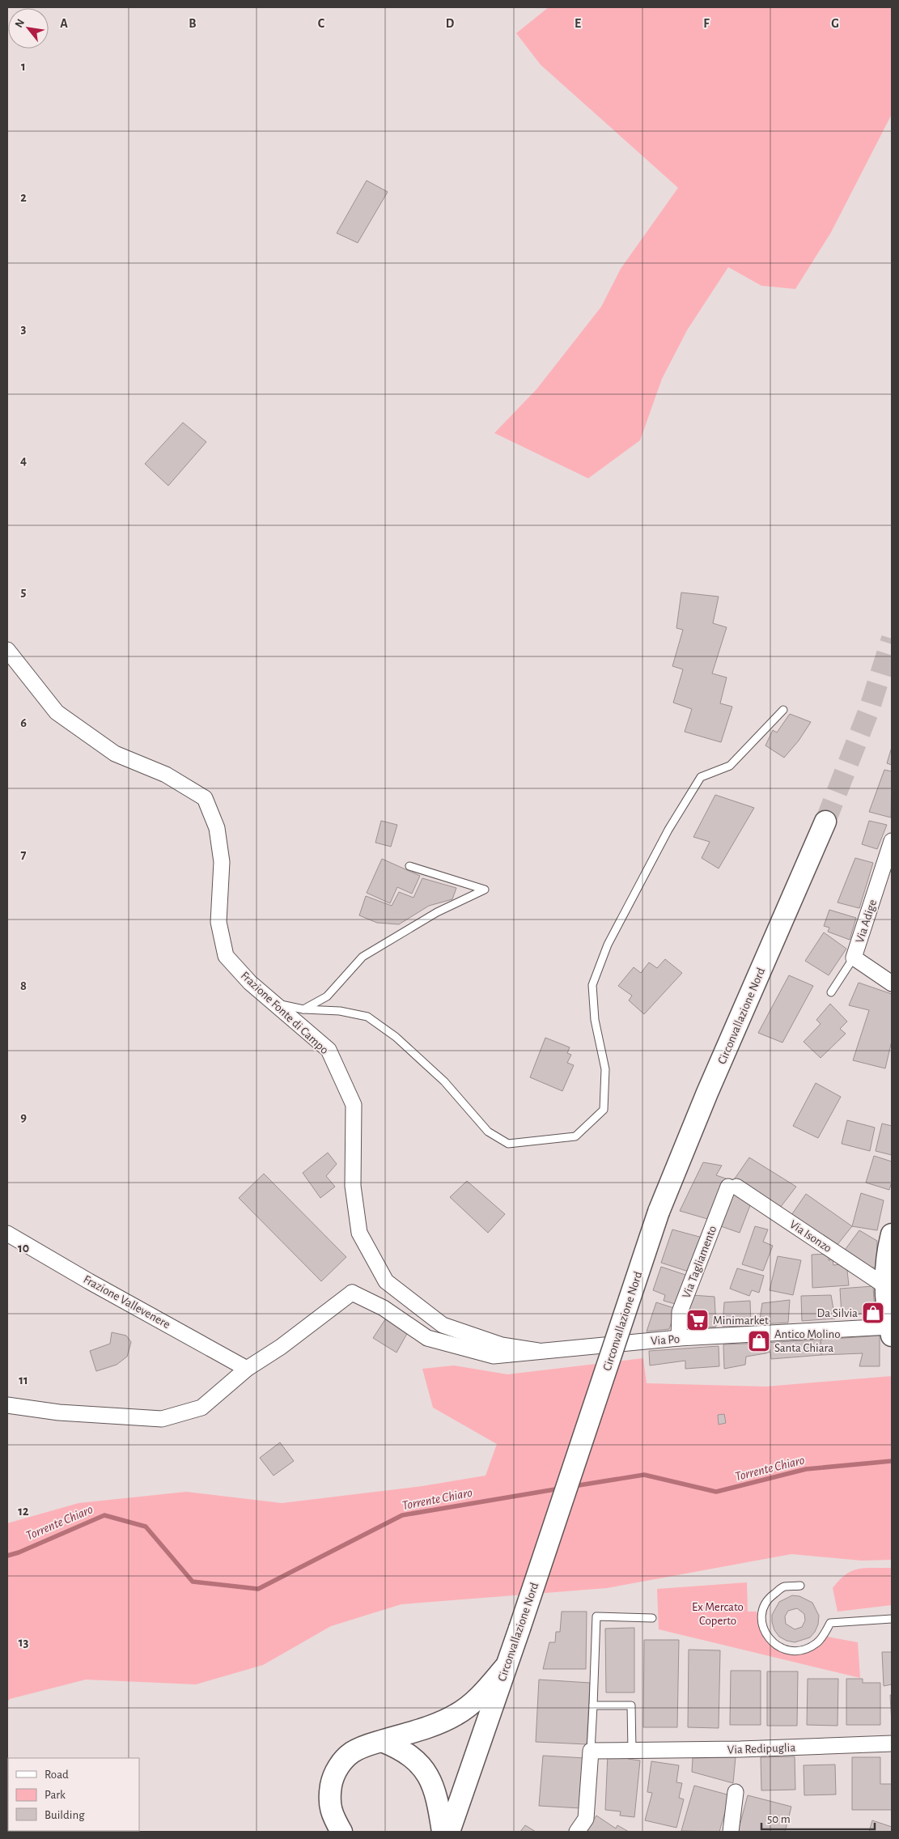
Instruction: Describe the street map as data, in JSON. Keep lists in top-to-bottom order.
{
  "streets": {
    "main road": ["Circonvallazione Nord"],
    "street": [
      "Via Adige",
      "Frazione Fonte di Campo",
      "Via Isonzo",
      "Via Tagliamento",
      "Frazione Vallevenere",
      "Via Po",
      "Via Redipuglia"
    ]
  },
  "crossings": [
    ["Frazione Fonte di Campo", "Via Po"],
    ["Via Isonzo", "Via Tagliamento"],
    ["Via Tagliamento", "Via Po"]
  ],
  "water": ["Torrente Chiaro"],
  "parks": ["Ex Mercato Coperto"],
  "places": {
    "shop": ["Da Silvia", "Antico Molino Santa Chiara"],
    "supermarket": ["Minimarket"]
  },
  "legend": ["Road", "Park", "Building"],
  "scale_bar": "50 m",
  "north": "top left",
  "grid": {
    "columns": [
      "A",
      "B",
      "C",
      "D",
      "E",
      "F",
      "G"
    ],
    "rows": [
      "1",
      "2",
      "3",
      "4",
      "5",
      "6",
      "7",
      "8",
      "9",
      "10",
      "11",
      "12",
      "13"
    ]
  }
}
